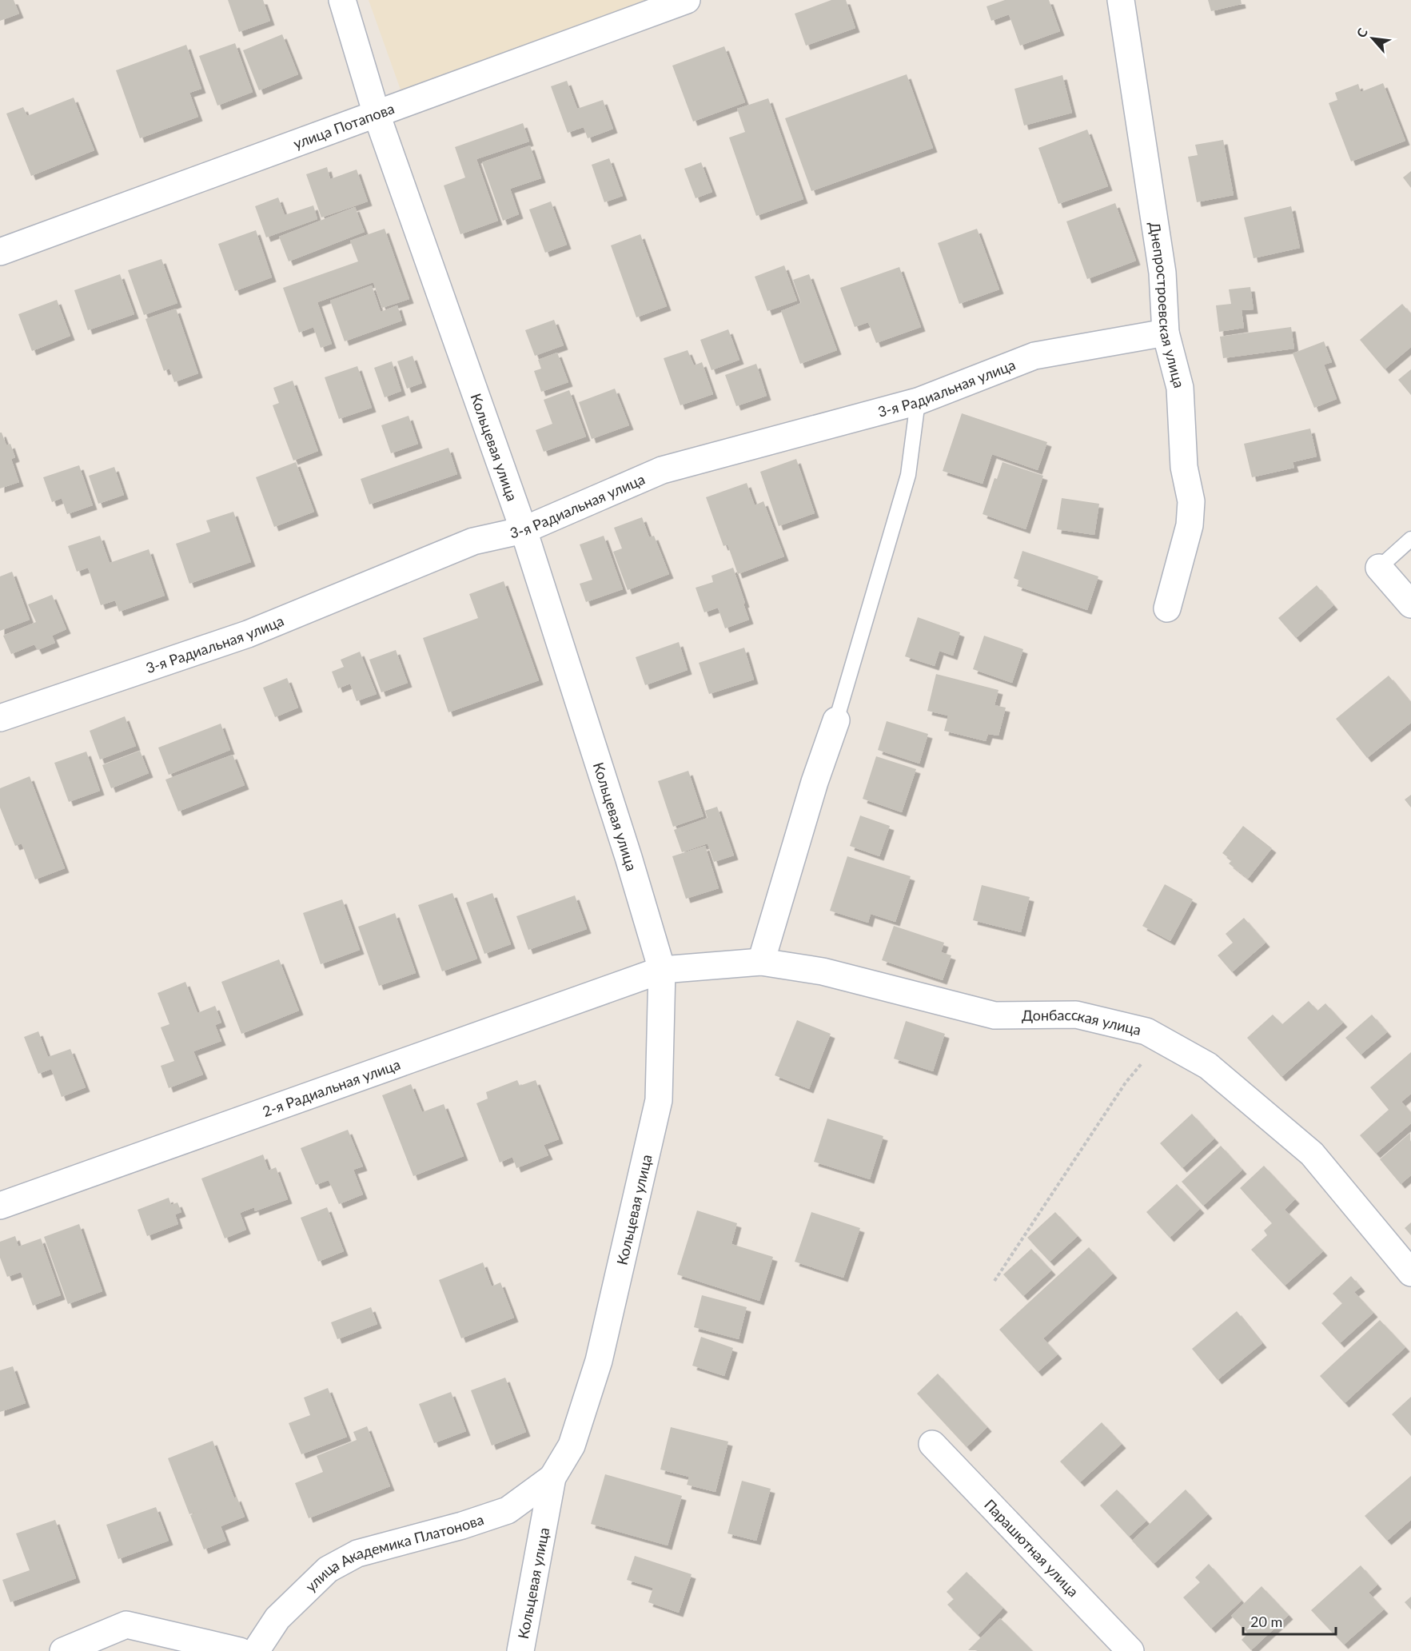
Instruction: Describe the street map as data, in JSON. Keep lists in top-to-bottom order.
{
  "streets": {
    "street": [
      "улица Потапова",
      "Днепростроевская улица",
      "3-я Радиальная улица",
      "Кольцевая улица",
      "Донбасская улица",
      "2-я Радиальная улица",
      "Парашютная улица",
      "улица Академика Платонова"
    ]
  },
  "crossings": [
    ["улица Потапова", "Кольцевая улица"],
    ["Днепростроевская улица", "3-я Радиальная улица"],
    ["3-я Радиальная улица", "Кольцевая улица"],
    ["Кольцевая улица", "Донбасская улица"],
    ["Кольцевая улица", "2-я Радиальная улица"],
    ["Кольцевая улица", "улица Академика Платонова"],
    ["Донбасская улица", "2-я Радиальная улица"]
  ],
  "scale_bar": "20 m",
  "north": "top left"
}
